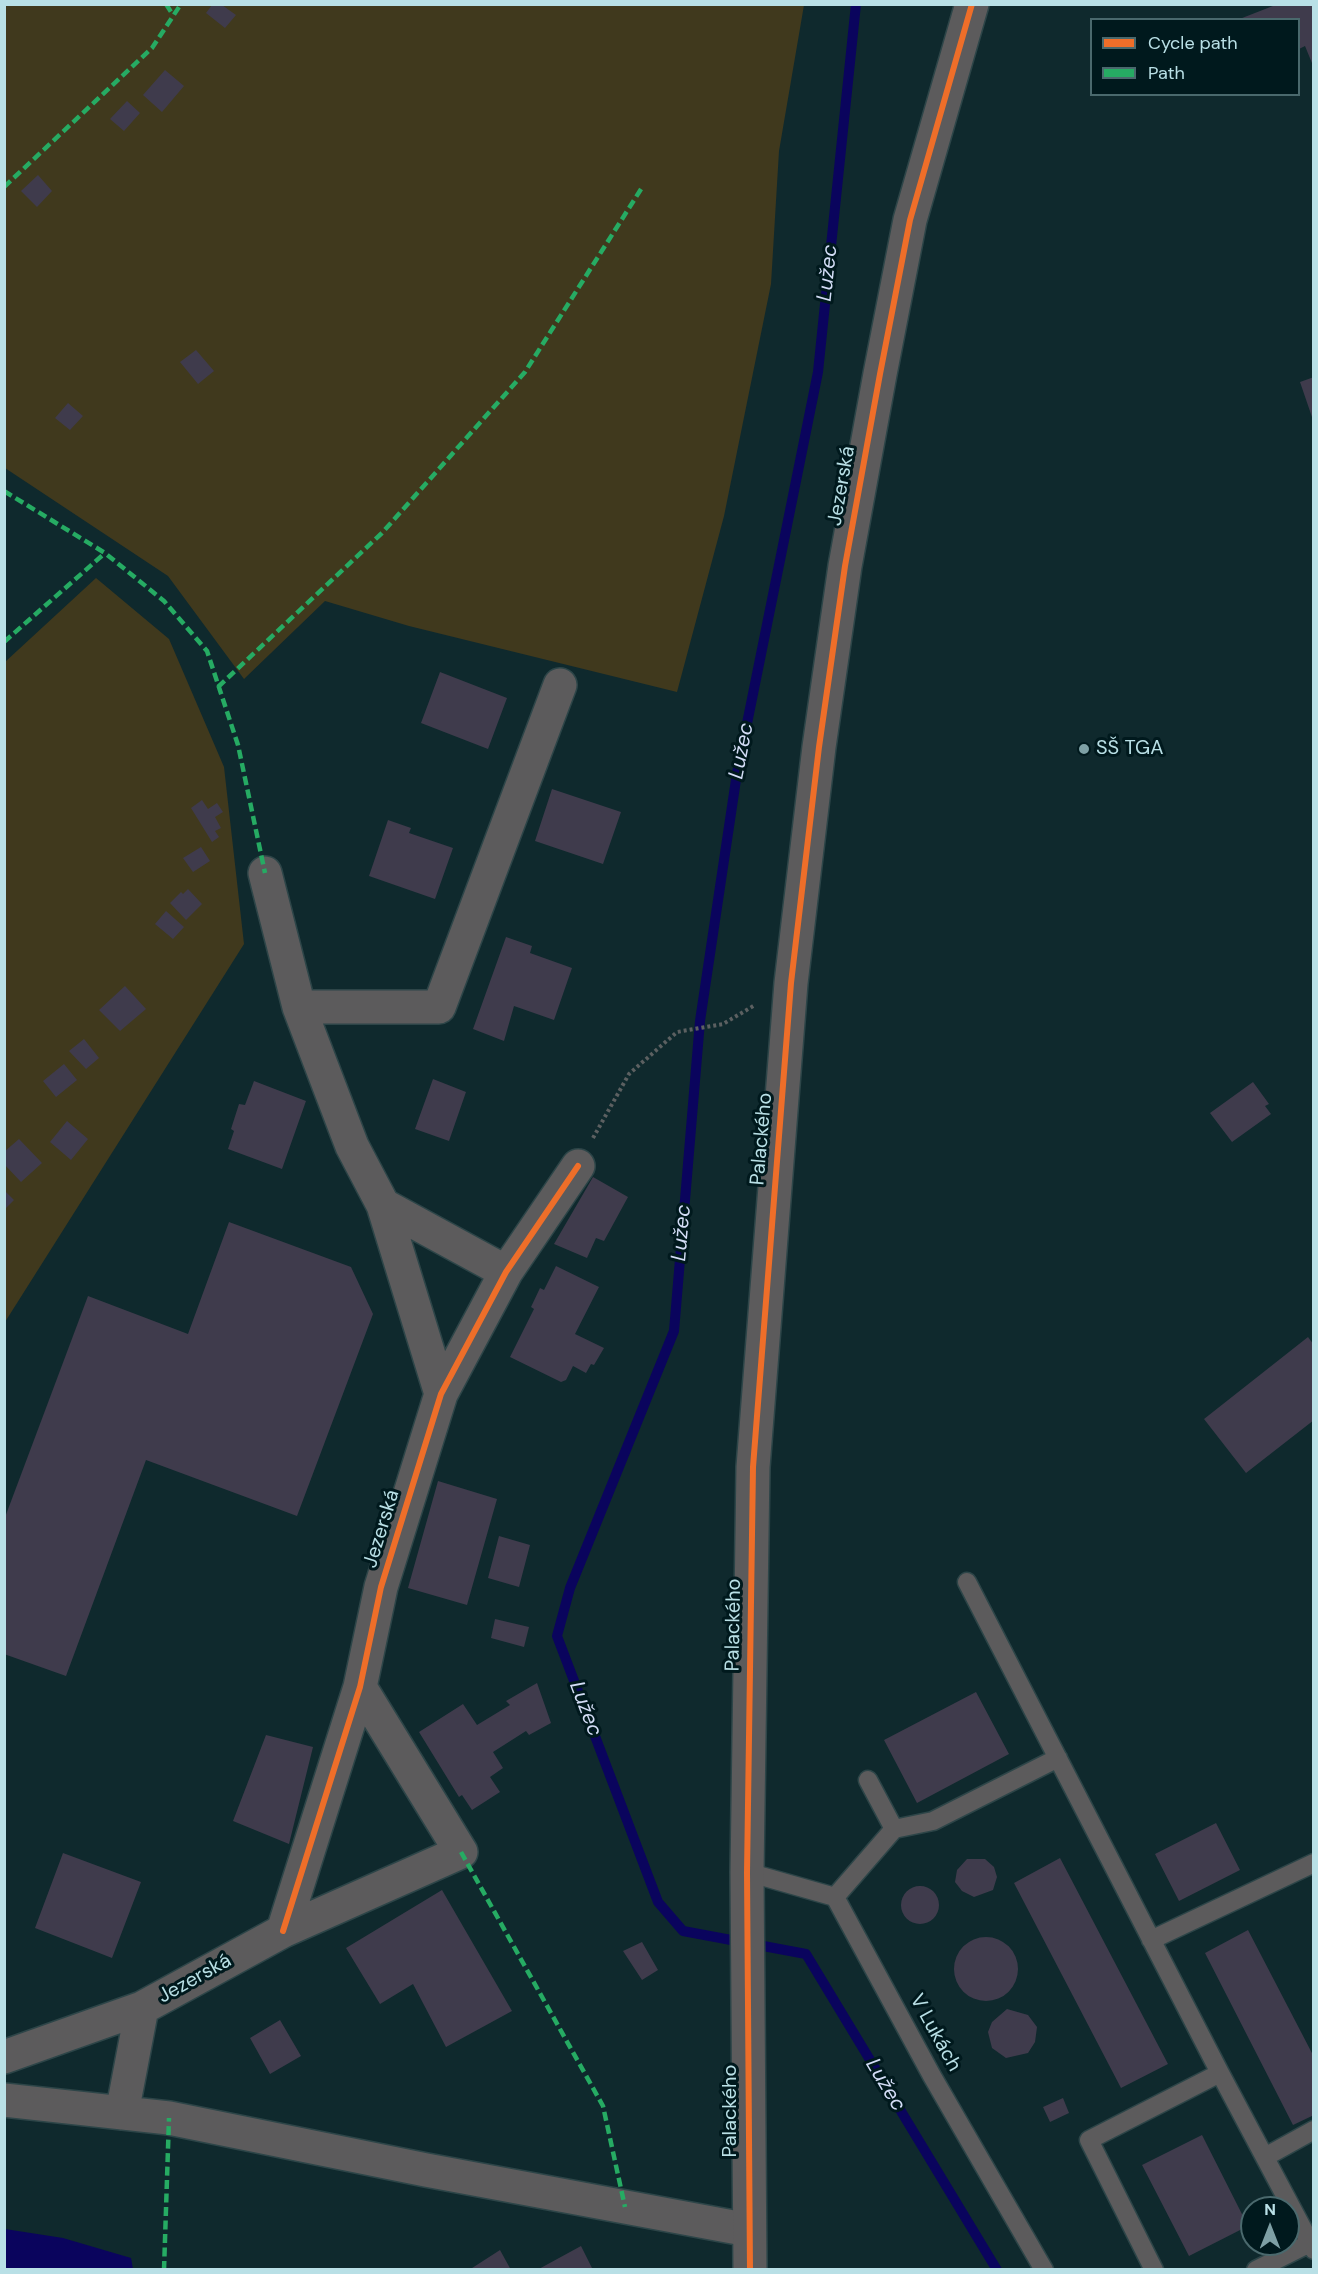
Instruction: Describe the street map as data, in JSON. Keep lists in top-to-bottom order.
{
  "streets": {
    "street": ["Jezerská", "Palackého"],
    "lane": ["V Lukách"]
  },
  "crossings": [
    ["Jezerská", "Palackého"]
  ],
  "water": ["Lužec"],
  "places": ["SŠ TGA"],
  "legend": ["Cycle path", "Path"],
  "north": "top"
}
